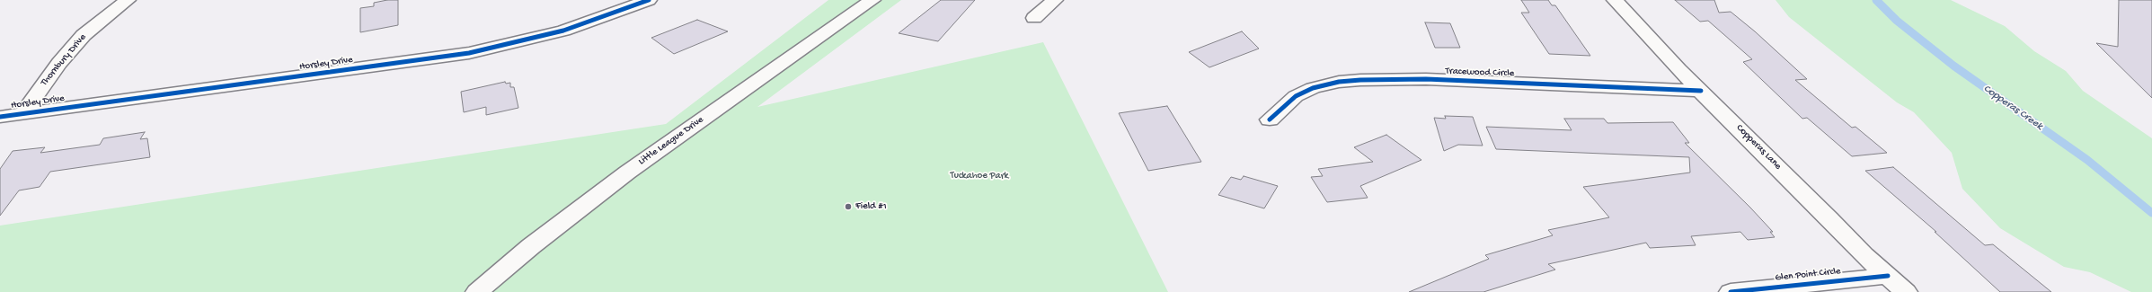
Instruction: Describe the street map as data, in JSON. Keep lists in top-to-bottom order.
{
  "streets": {
    "street": [
      "Thornbury Drive",
      "Horsley Drive",
      "Tracewood Circle",
      "Little League Drive",
      "Copperas Lane",
      "Glen Point Circle"
    ]
  },
  "crossings": [
    ["Thornbury Drive", "Horsley Drive"],
    ["Tracewood Circle", "Copperas Lane"],
    ["Copperas Lane", "Glen Point Circle"]
  ],
  "water": ["Copperas Creek"],
  "parks": ["Tuckahoe Park"],
  "places": ["Field #1"]
}
